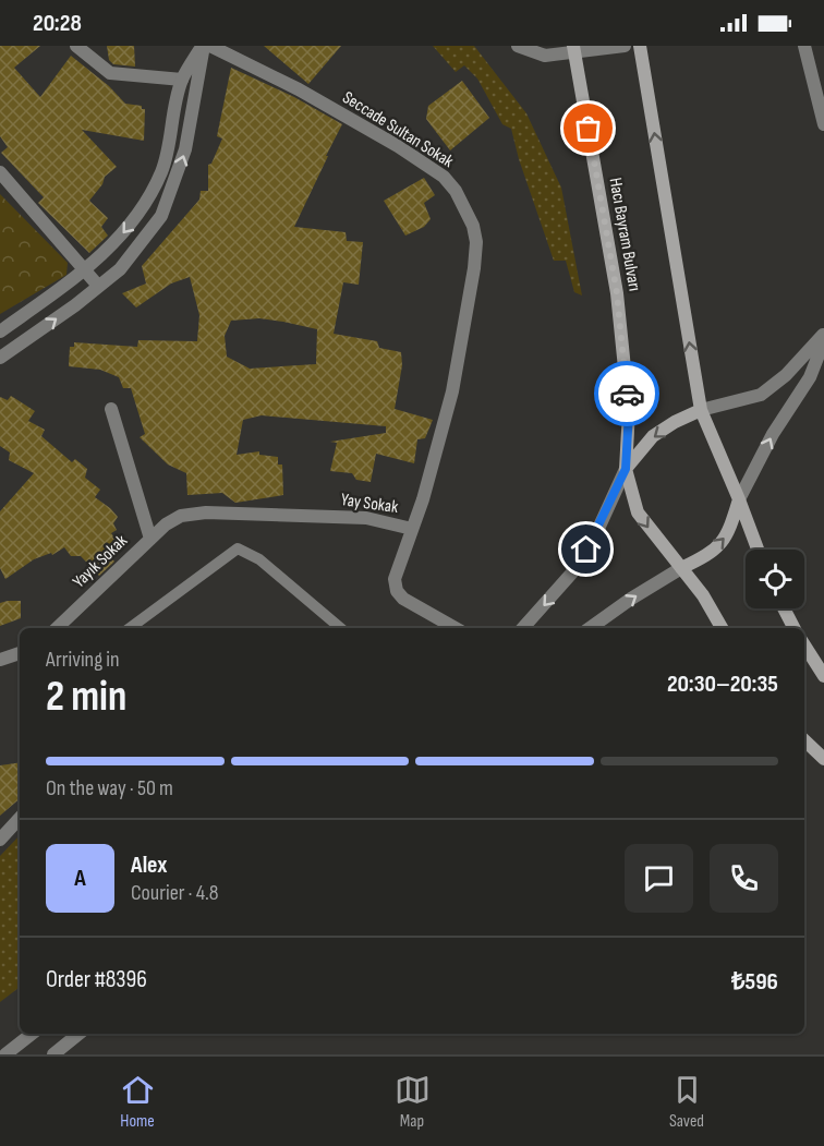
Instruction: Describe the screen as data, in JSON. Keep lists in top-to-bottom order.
{
  "streets": {
    "main road": ["Hacı Bayram Bulvarı"],
    "street": ["Seccade Sultan Sokak", "Yay Sokak", "Yayık Sokak"]
  },
  "crossings": [
    ["Seccade Sultan Sokak", "Yay Sokak"],
    ["Yay Sokak", "Yayık Sokak"]
  ],
  "page": {
    "status": "20:28",
    "heading": ["2 min", "Arriving in", "20:30–20:35"],
    "panel": [
      "Alex",
      "Courier · 4.8",
      "Order #8396",
      "₺596"
    ],
    "bar": "On the way · 50 m",
    "round": "A",
    "tabs": ["Home", "Map", "Saved"]
  }
}
